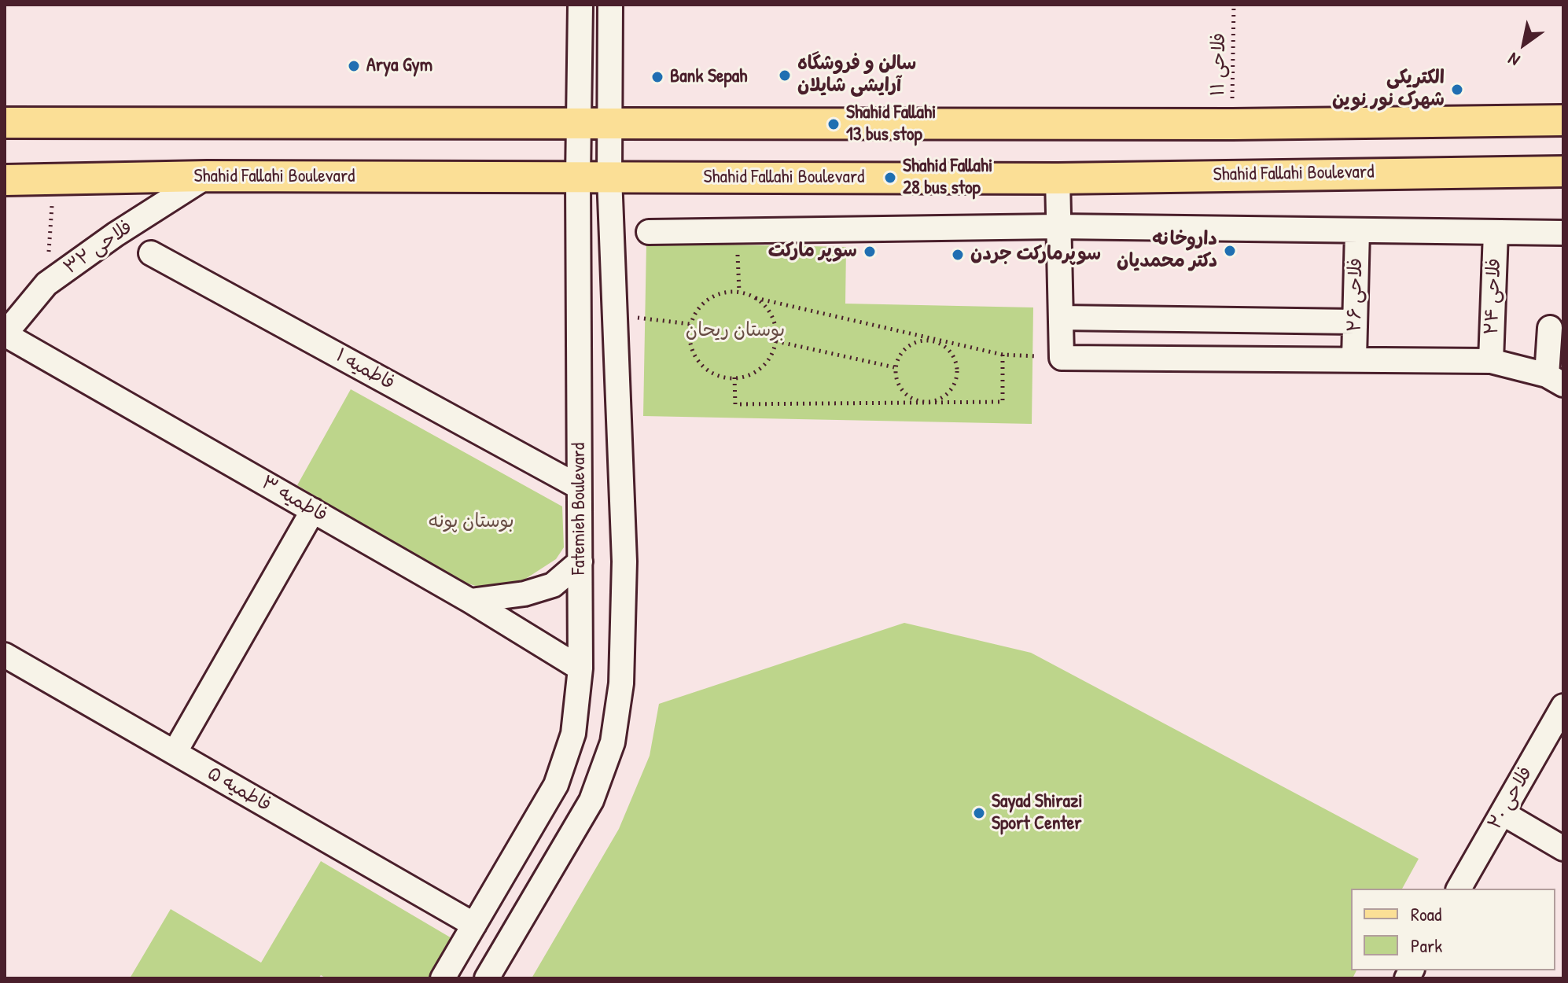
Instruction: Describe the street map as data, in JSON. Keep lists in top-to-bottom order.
{
  "streets": {
    "main road": ["Shahid Fallahi Boulevard"],
    "street": [
      "فلاحی ۳۲",
      "فلاحی ۲۶",
      "فلاحی ۲۴",
      "فاطمیه ۱",
      "فاطمیه ۳",
      "Fatemieh Boulevard",
      "فاطمیه ۵",
      "فلاحی ۲۰"
    ],
    "path": ["فلاحی ۱۱"]
  },
  "crossings": [
    ["Shahid Fallahi Boulevard", "فلاحی ۳۲"],
    ["Shahid Fallahi Boulevard", "Fatemieh Boulevard"],
    ["فلاحی ۳۲", "فاطمیه ۳"],
    ["فاطمیه ۱", "Fatemieh Boulevard"],
    ["فاطمیه ۳", "Fatemieh Boulevard"],
    ["Fatemieh Boulevard", "فاطمیه ۵"]
  ],
  "parks": ["بوستان ریحان", "بوستان پونه"],
  "places": [
    "Arya Gym",
    "سالن و فروشگاه آرایشی شایلان",
    "Bank Sepah",
    "الکتریکی شهرک نور نوین",
    "Shahid Fallahi 13 bus stop",
    "Shahid Fallahi 28 bus stop",
    "داروخانه دکتر محمدیان",
    "سوپر مارکت",
    "سوپرمارکت جردن",
    "Sayad Shirazi Sport Center"
  ],
  "legend": ["Road", "Park"],
  "north": "bottom left"
}
